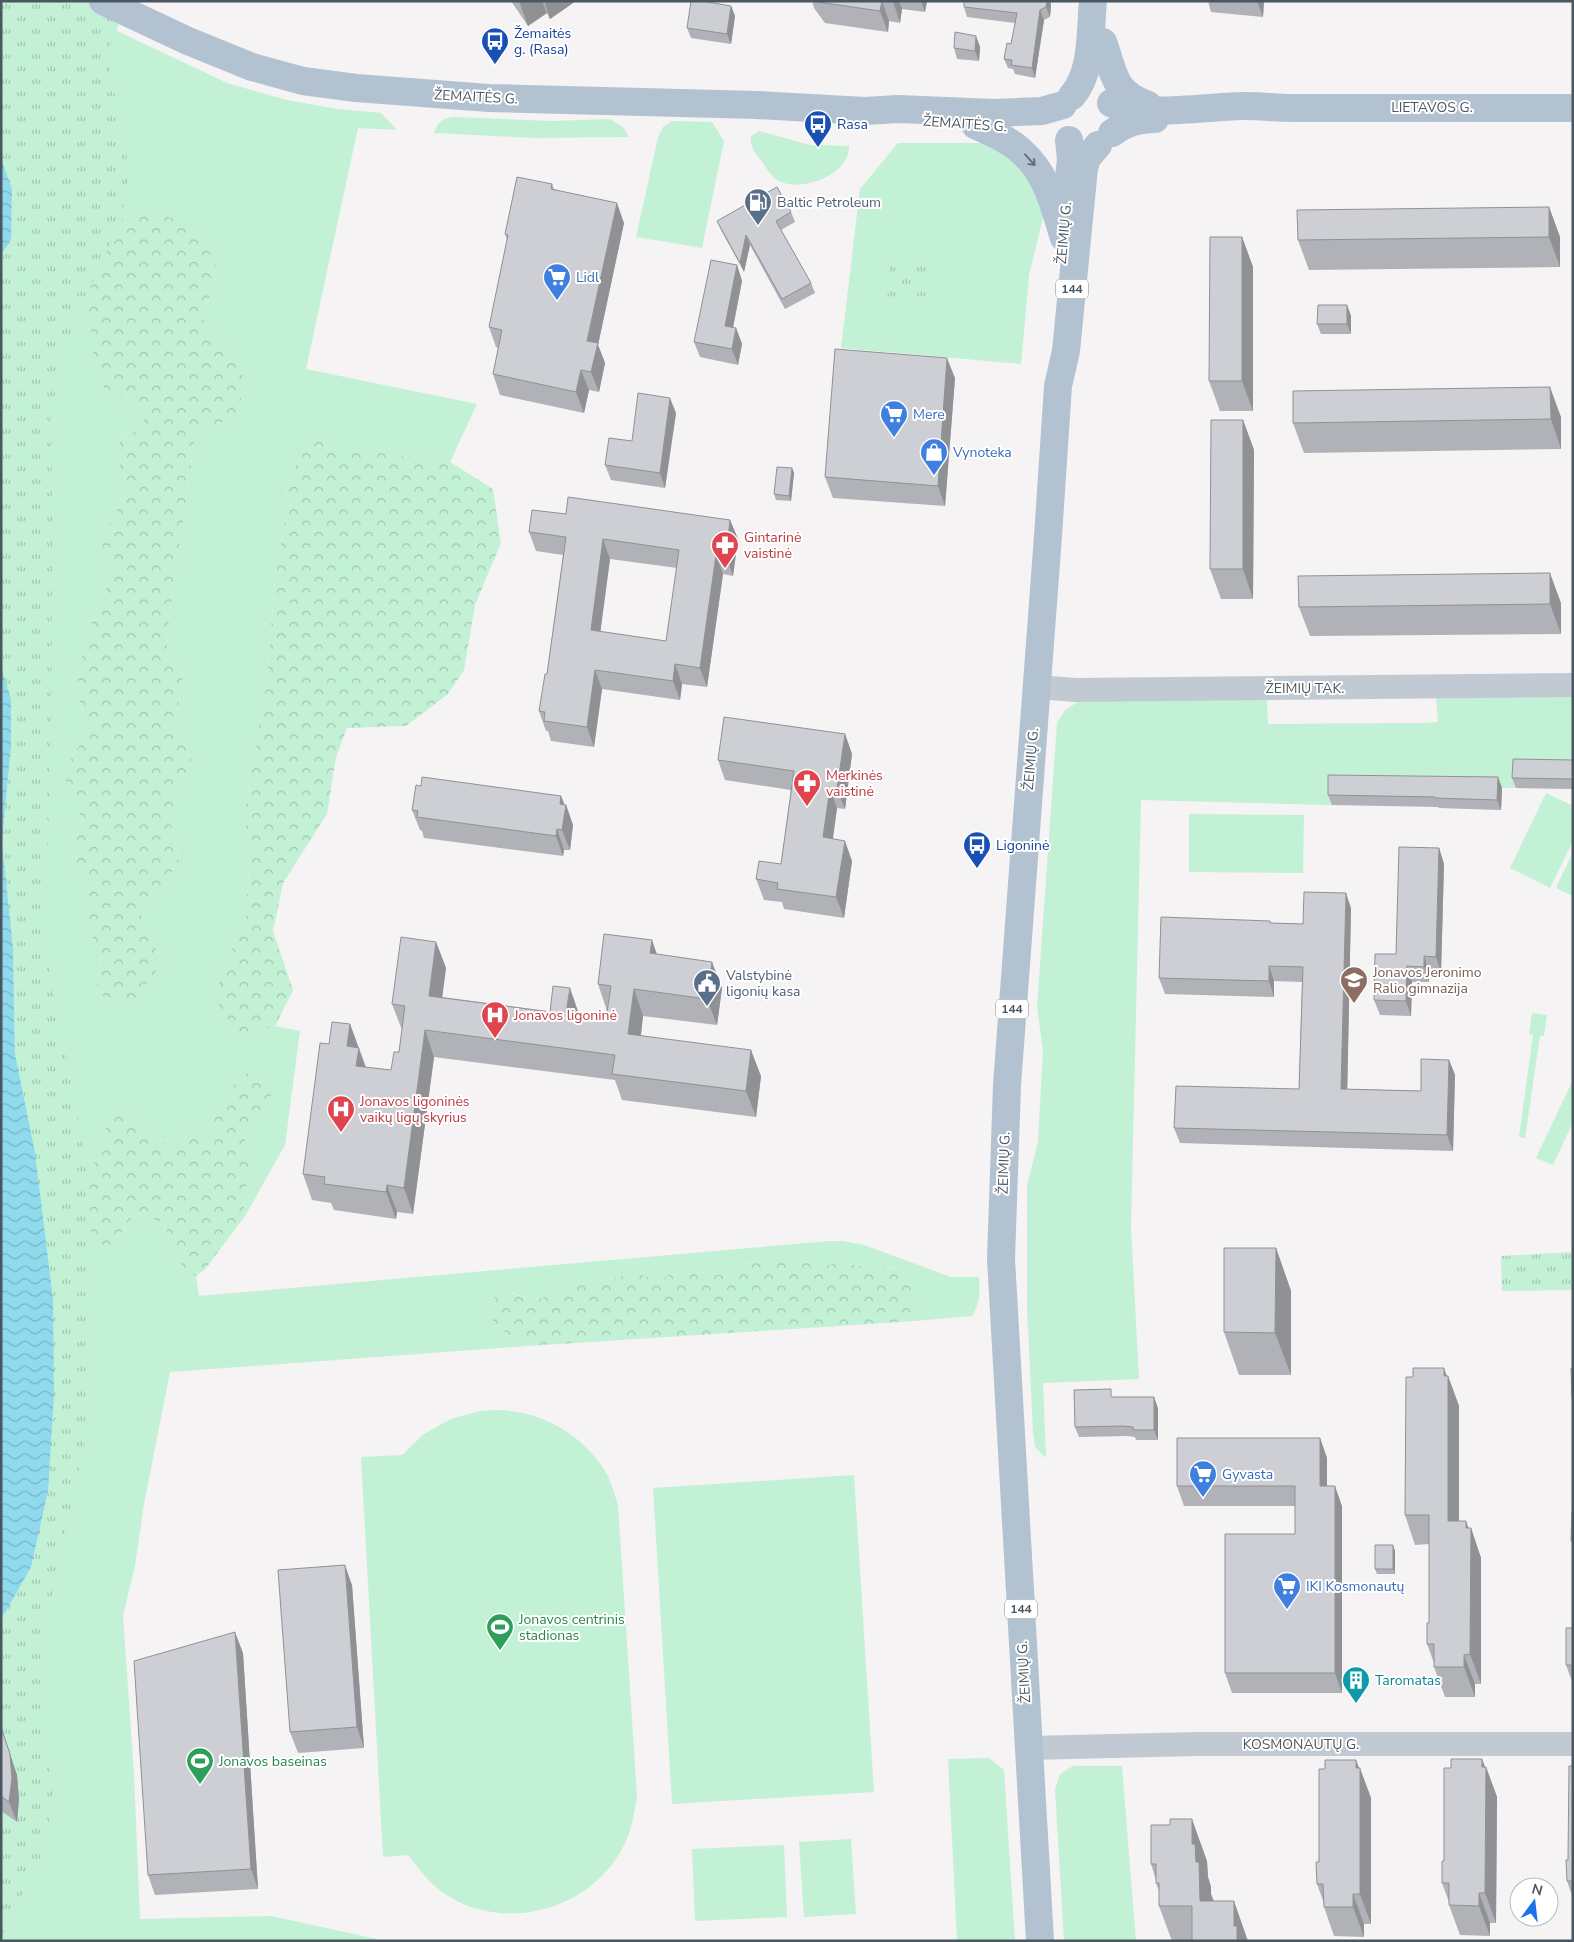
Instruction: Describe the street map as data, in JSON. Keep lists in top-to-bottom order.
{
  "streets": {
    "main road": [
      "ŽEMAITĖS G.",
      "LIETAVOS G.",
      "ŽEIMIŲ G.",
      "144"
    ],
    "street": ["ŽEIMIŲ TAK.", "KOSMONAUTŲ G."]
  },
  "crossings": [
    ["ŽEMAITĖS G.", "LIETAVOS G."],
    ["ŽEMAITĖS G.", "ŽEIMIŲ G."],
    ["LIETAVOS G.", "ŽEIMIŲ G."],
    ["ŽEIMIŲ G.", "ŽEIMIŲ TAK."],
    ["ŽEIMIŲ G.", "KOSMONAUTŲ G."]
  ],
  "places": {
    "bus stop": ["Žemaitės g. (Rasa)", "Rasa", "Ligoninė"],
    "fuel station": ["Baltic Petroleum"],
    "supermarket": [
      "Lidl",
      "Mere",
      "Gyvasta",
      "IKI Kosmonautų"
    ],
    "shop": ["Vynoteka"],
    "pharmacy": ["Gintarinė vaistinė", "Merkinės vaistinė"],
    "school or university": ["Jonavos Jeronimo Ralio gimnazija"],
    "public building": ["Valstybinė ligonių kasa"],
    "hospital": ["Jonavos ligoninė", "Jonavos ligoninės vaikų ligų skyrius"],
    "sports": ["Jonavos centrinis stadionas", "Jonavos baseinas"],
    "building": ["Taromatas"]
  },
  "north": "top"
}
